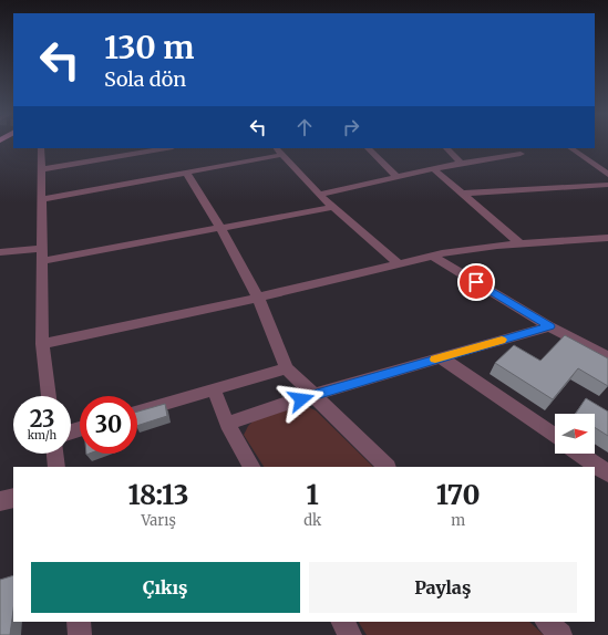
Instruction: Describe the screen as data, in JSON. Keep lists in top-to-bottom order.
{
  "north": "right",
  "page": {
    "turn": ["130 m", "Sola dön"],
    "speed": "23 km/h",
    "limit": "30",
    "eta": [
      "18:13",
      "Varış",
      "1",
      "dk",
      "170",
      "m"
    ],
    "buttons": ["Çıkış", "Paylaş"]
  }
}
